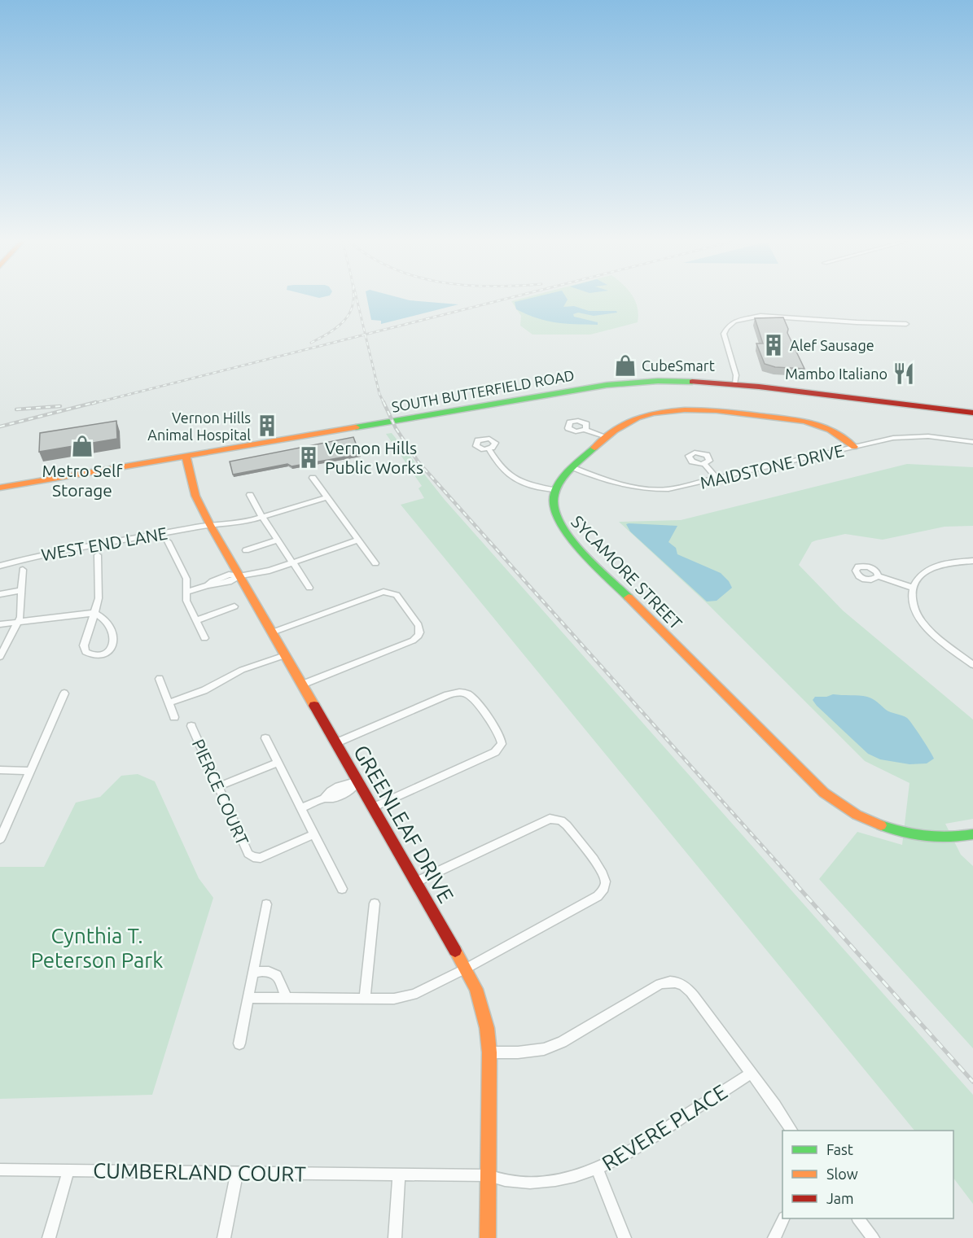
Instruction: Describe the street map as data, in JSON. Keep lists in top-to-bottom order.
{
  "streets": {
    "street": [
      "SOUTH BUTTERFIELD ROAD",
      "MAIDSTONE DRIVE",
      "WEST END LANE",
      "SYCAMORE STREET",
      "PIERCE COURT",
      "GREENLEAF DRIVE",
      "REVERE PLACE",
      "CUMBERLAND COURT"
    ]
  },
  "crossings": [
    ["SOUTH BUTTERFIELD ROAD", "GREENLEAF DRIVE"],
    ["WEST END LANE", "GREENLEAF DRIVE"],
    ["GREENLEAF DRIVE", "REVERE PLACE"],
    ["REVERE PLACE", "CUMBERLAND COURT"]
  ],
  "parks": ["Cynthia T. Peterson Park"],
  "places": {
    "building": ["Alef Sausage", "Vernon Hills Animal Hospital", "Vernon Hills Public Works"],
    "shop": ["CubeSmart", "Metro Self Storage"],
    "restaurant": ["Mambo Italiano"]
  },
  "legend": ["Fast", "Slow", "Jam"]
}
